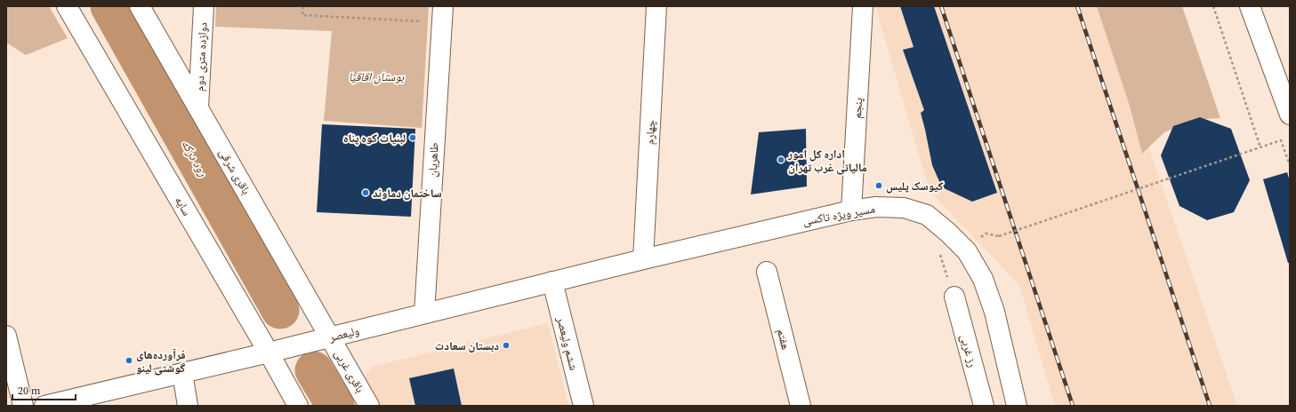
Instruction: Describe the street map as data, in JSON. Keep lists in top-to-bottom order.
{
  "streets": {
    "street": [
      "دوازده متری دوم",
      "پنجم",
      "چهارم",
      "طاهریان",
      "باقری شرقی",
      "سایه",
      "مسیر ویژه تاکسی",
      "ولیعصر",
      "هفتم",
      "ششم ولیعصر",
      "رز غربی",
      "باقری غربی"
    ]
  },
  "crossings": [
    ["دوازده متری دوم", "باقری شرقی"],
    ["پنجم", "مسیر ویژه تاکسی"],
    ["چهارم", "مسیر ویژه تاکسی"],
    ["چهارم", "ولیعصر"],
    ["طاهریان", "ولیعصر"],
    ["باقری شرقی", "ولیعصر"],
    ["باقری شرقی", "باقری غربی"],
    ["سایه", "ولیعصر"],
    ["مسیر ویژه تاکسی", "ولیعصر"],
    ["ولیعصر", "ششم ولیعصر"],
    ["ولیعصر", "باقری غربی"]
  ],
  "water": ["رود درکه"],
  "parks": ["بوستان اقاقیا"],
  "places": [
    "لبنیات کوه پناه",
    "اداره کل امور مالیاتی غرب تهران",
    "کیوسک پلیس",
    "ساختمان دماوند",
    "دبستان سعادت",
    "فرآورده‌های گوشتی لینو"
  ],
  "scale_bar": "20 m"
}
